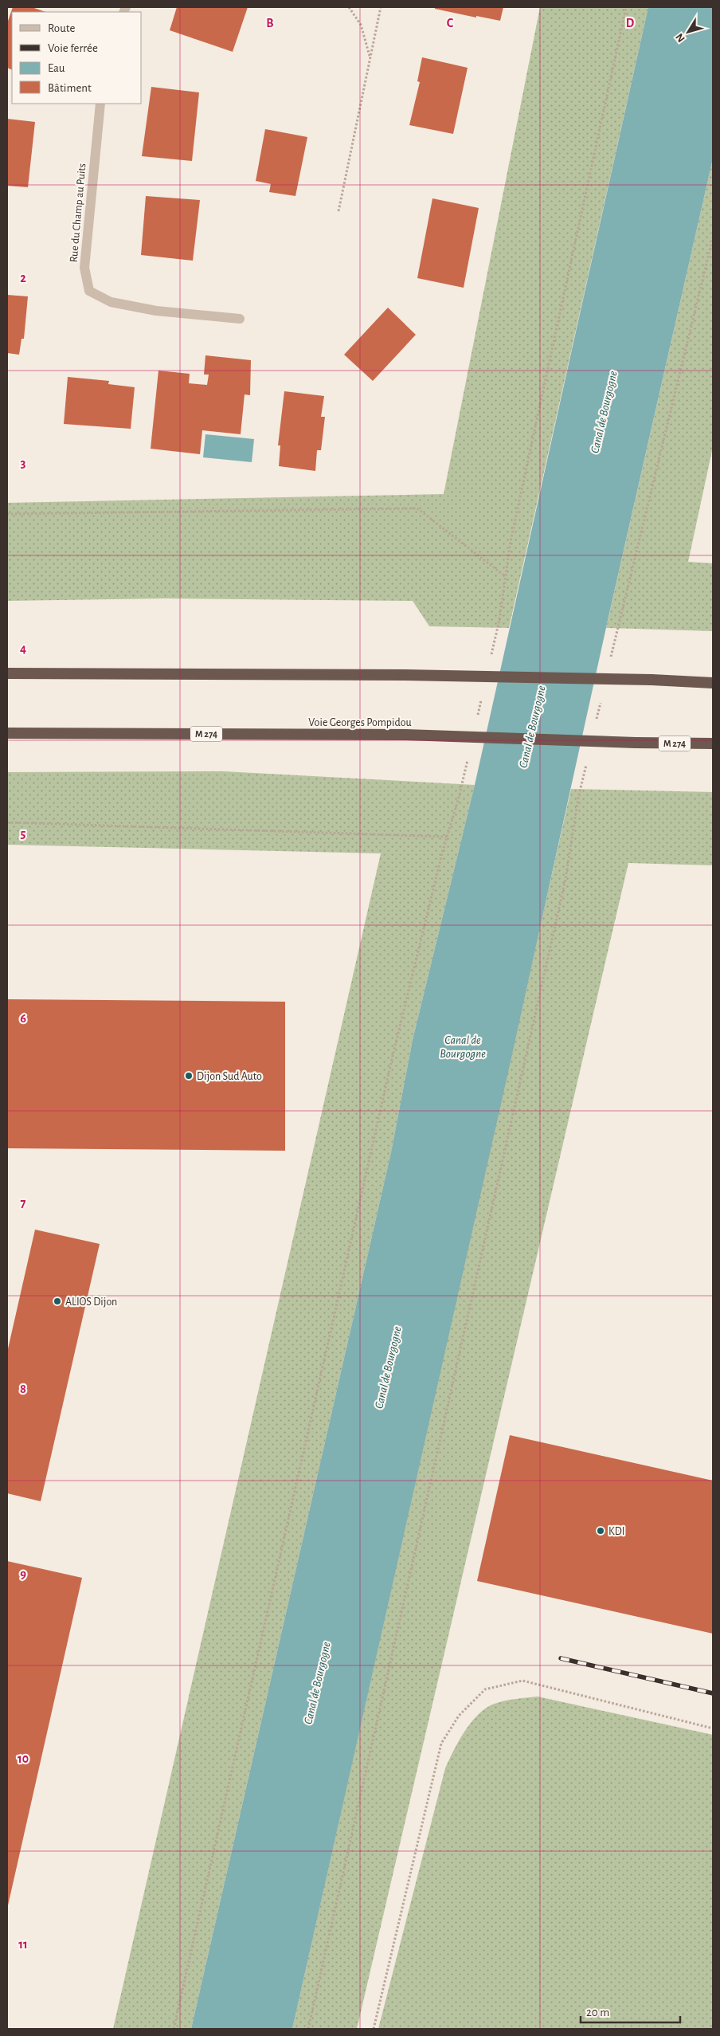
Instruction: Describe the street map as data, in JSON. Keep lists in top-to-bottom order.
{
  "streets": {
    "highway": ["Voie Georges Pompidou", "M 274"],
    "street": ["Rue du Champ au Puits"]
  },
  "water": ["Canal de Bourgogne"],
  "places": ["Dijon Sud Auto", "ALIOS Dijon", "KDI"],
  "legend": [
    "Route",
    "Voie ferrée",
    "Eau",
    "Bâtiment"
  ],
  "scale_bar": "20 m",
  "north": "bottom left",
  "grid": {
    "columns": ["B", "C", "D"],
    "rows": [
      "2",
      "3",
      "4",
      "5",
      "6",
      "7",
      "8",
      "9",
      "10",
      "11"
    ]
  }
}
